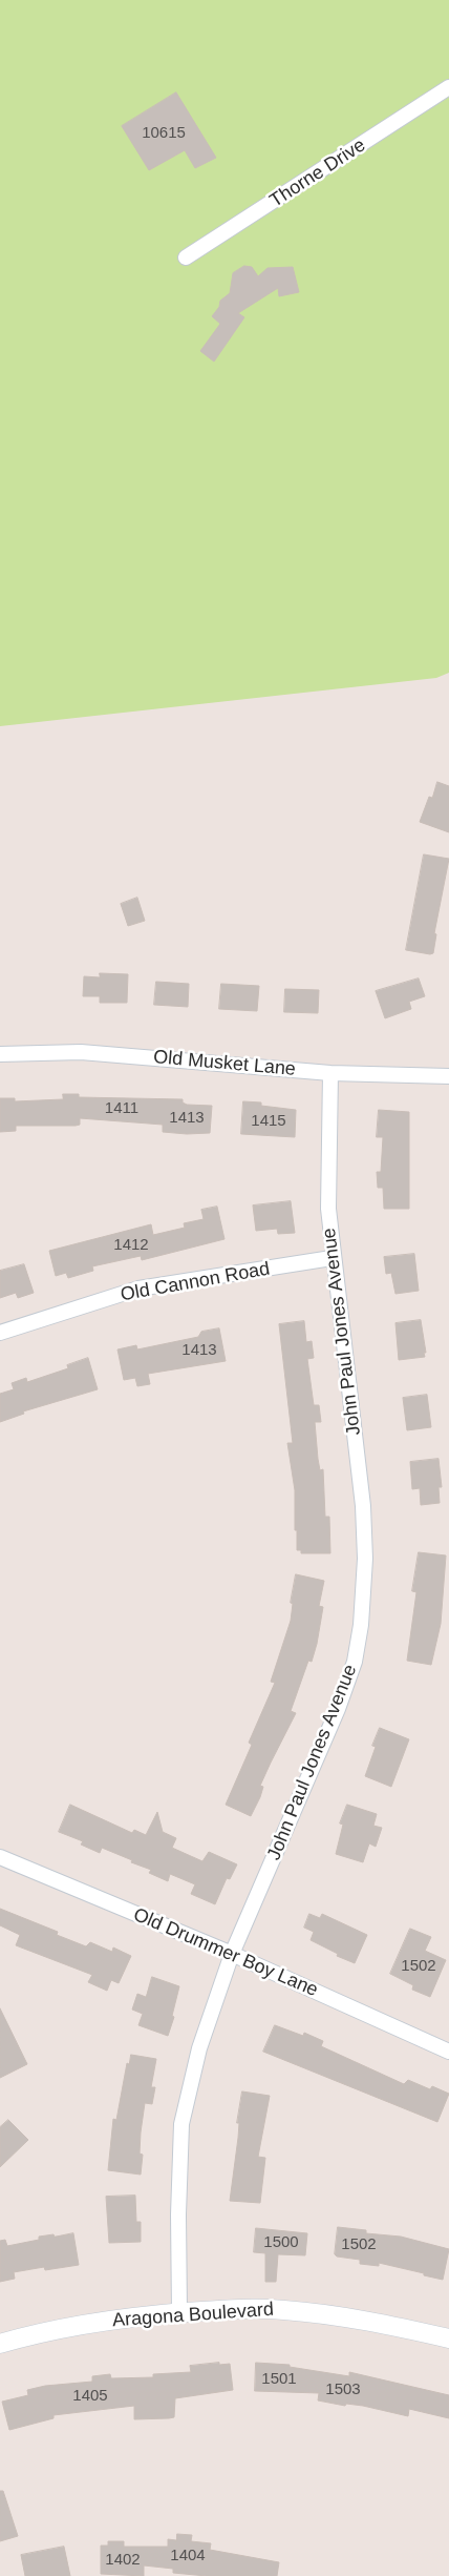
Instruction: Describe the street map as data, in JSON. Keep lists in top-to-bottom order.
{
  "streets": {
    "street": [
      "Thorne Drive",
      "Old Musket Lane",
      "Old Cannon Road",
      "John Paul Jones Avenue",
      "Old Drummer Boy Lane",
      "Aragona Boulevard"
    ]
  },
  "crossings": [
    ["Old Musket Lane", "John Paul Jones Avenue"],
    ["Old Cannon Road", "John Paul Jones Avenue"],
    ["John Paul Jones Avenue", "Old Drummer Boy Lane"],
    ["John Paul Jones Avenue", "Aragona Boulevard"]
  ],
  "house_numbers": [
    "10615",
    "1411",
    "1413",
    "1415",
    "1412",
    "1413",
    "1502",
    "1500",
    "1502",
    "1501",
    "1503",
    "1405",
    "1404",
    "1402"
  ]
}
